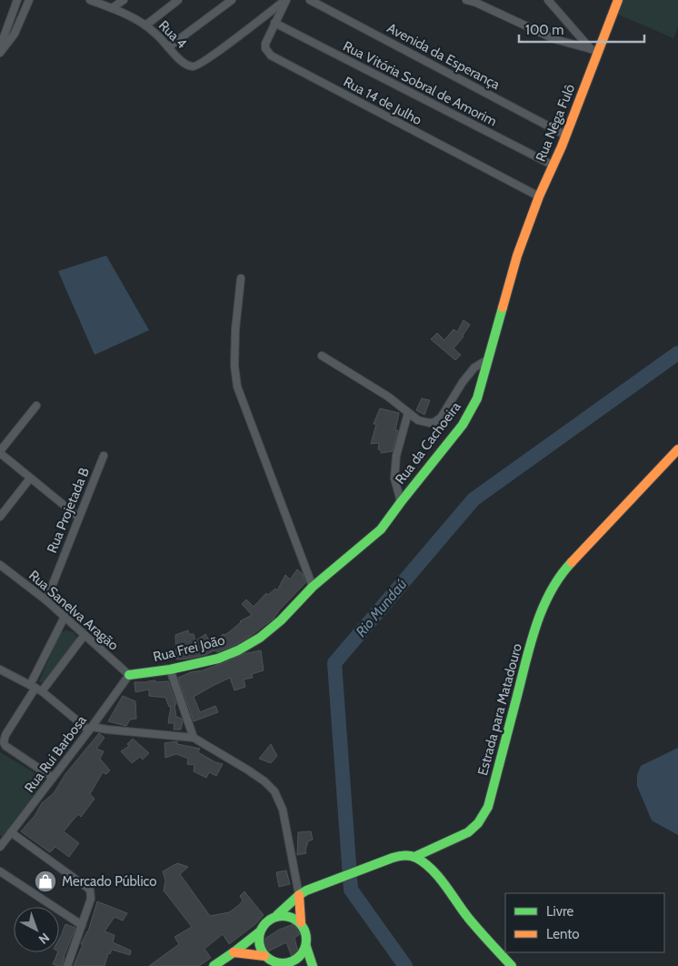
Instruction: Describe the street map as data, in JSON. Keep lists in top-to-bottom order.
{
  "streets": {
    "street": [
      "Rua 4",
      "Avenida da Esperança",
      "Rua Vitória Sobral de Amorim",
      "Rua 14 de Julho",
      "Rua Nêga Fulô",
      "Rua da Cachoeira",
      "Rua Projetada B",
      "Rua Sanelva Aragão",
      "Rua Frei João",
      "Estrada para Matadouro",
      "Rua Rui Barbosa"
    ]
  },
  "crossings": [
    ["Rua 4", "Rua 14 de Julho"],
    ["Avenida da Esperança", "Rua Nêga Fulô"],
    ["Rua Vitória Sobral de Amorim", "Rua 14 de Julho"],
    ["Rua Vitória Sobral de Amorim", "Rua Nêga Fulô"],
    ["Rua 14 de Julho", "Rua Nêga Fulô"],
    ["Rua Nêga Fulô", "Rua da Cachoeira"],
    ["Rua da Cachoeira", "Rua Frei João"],
    ["Rua Projetada B", "Rua Sanelva Aragão"],
    ["Rua Sanelva Aragão", "Rua Frei João"],
    ["Rua Sanelva Aragão", "Rua Rui Barbosa"],
    ["Rua Frei João", "Rua Rui Barbosa"]
  ],
  "water": ["Rio Mundaú"],
  "places": {
    "shop": ["Mercado Público"]
  },
  "legend": ["Livre", "Lento"],
  "scale_bar": "100 m",
  "north": "bottom right"
}
